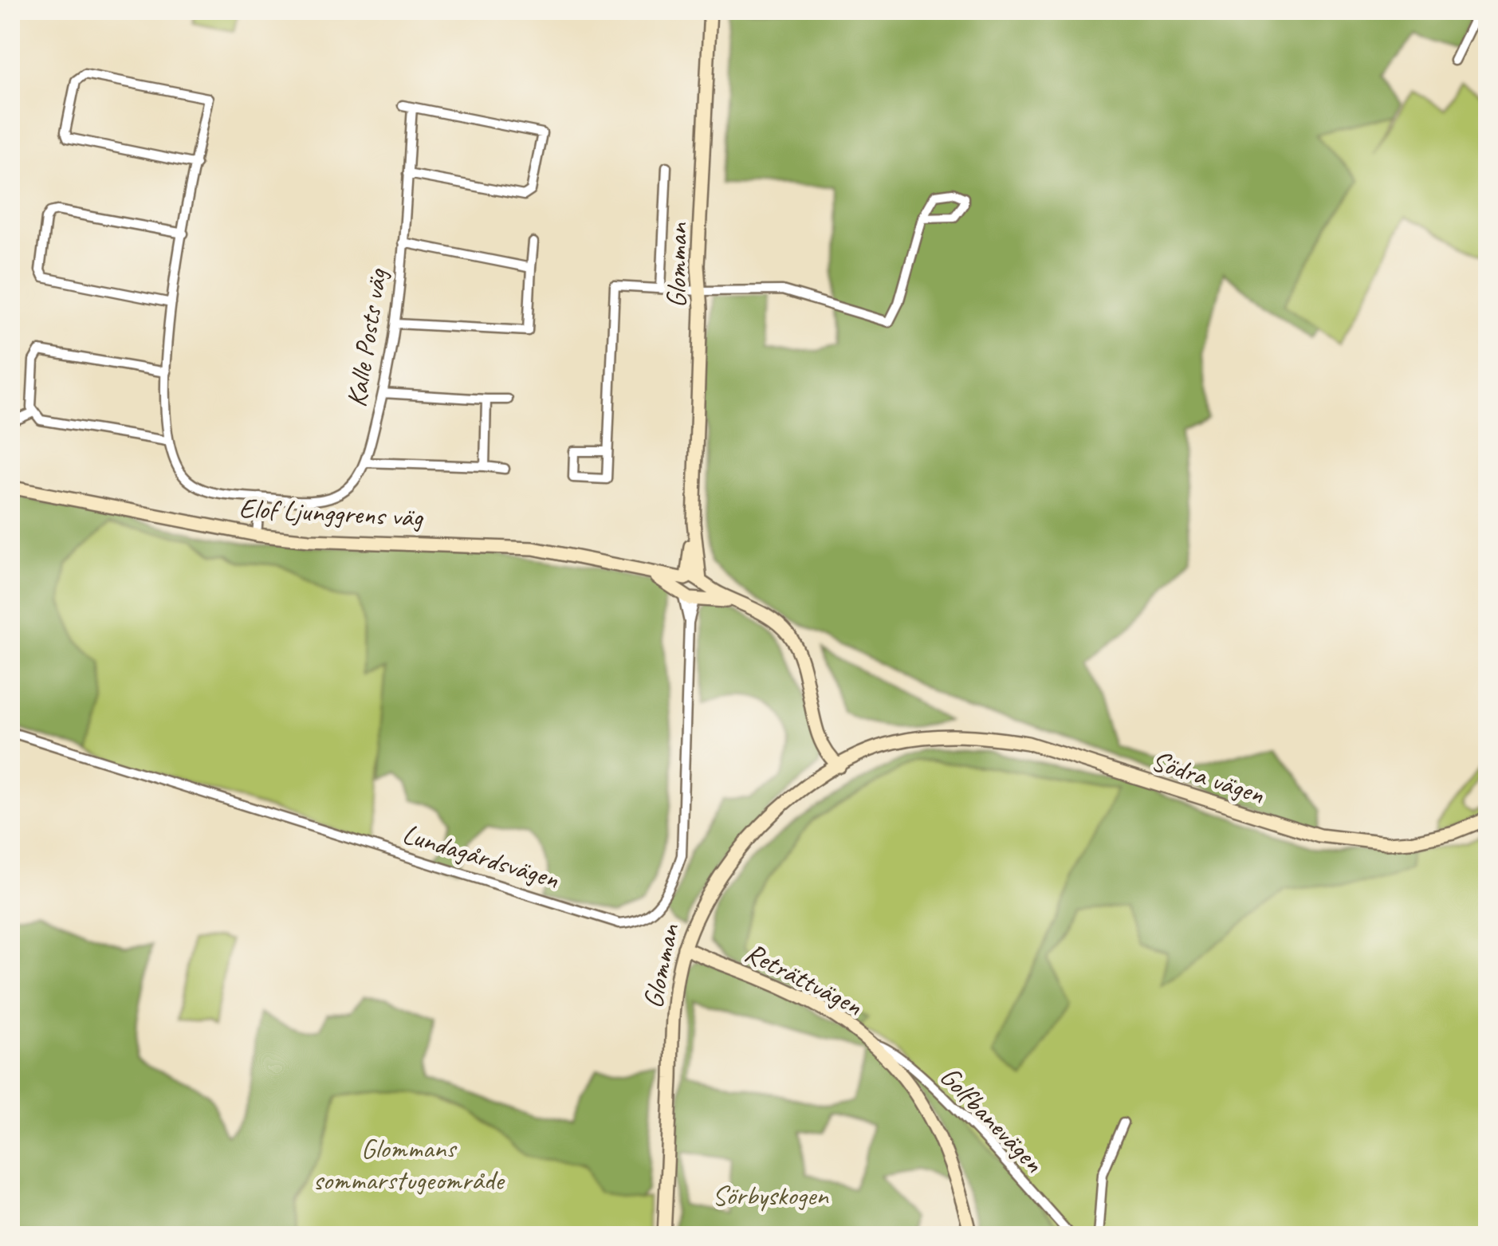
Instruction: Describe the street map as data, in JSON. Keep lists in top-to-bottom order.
{
  "streets": {
    "street": [
      "Glomman",
      "Kalle Posts väg",
      "Elof Ljunggrens väg",
      "Södra vägen",
      "Lundagårdsvägen",
      "Reträttvägen",
      "Golfbanevägen"
    ]
  },
  "crossings": [
    ["Glomman", "Elof Ljunggrens väg"],
    ["Glomman", "Södra vägen"],
    ["Glomman", "Lundagårdsvägen"],
    ["Glomman", "Reträttvägen"],
    ["Elof Ljunggrens väg", "Lundagårdsvägen"],
    ["Reträttvägen", "Golfbanevägen"]
  ],
  "parks": ["Glommans sommarstugeområde", "Sörbyskogen"]
}
